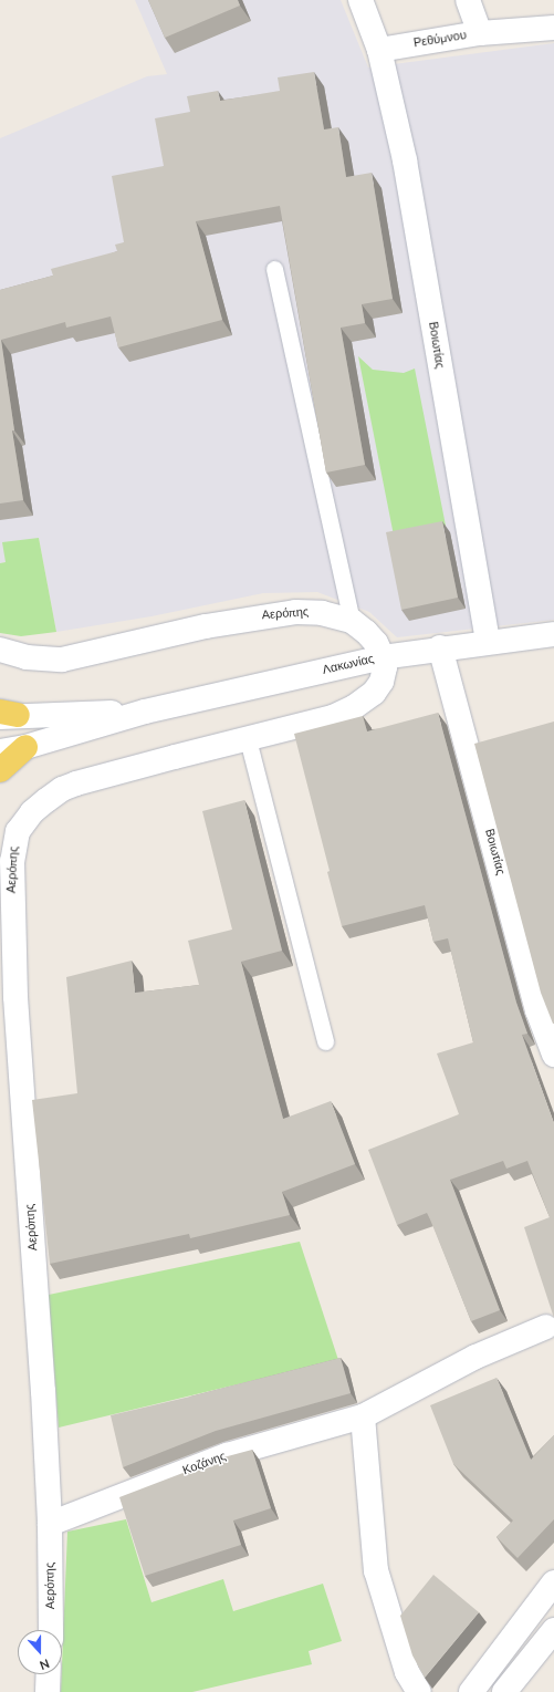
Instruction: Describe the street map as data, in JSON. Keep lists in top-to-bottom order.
{
  "streets": {
    "street": [
      "Ρεθύμνου",
      "Βοιωτίας",
      "Αερόπης",
      "Λακωνίας",
      "Κοζάνης"
    ]
  },
  "crossings": [
    ["Ρεθύμνου", "Βοιωτίας"],
    ["Βοιωτίας", "Λακωνίας"],
    ["Αερόπης", "Λακωνίας"],
    ["Αερόπης", "Κοζάνης"]
  ],
  "north": "bottom"
}
